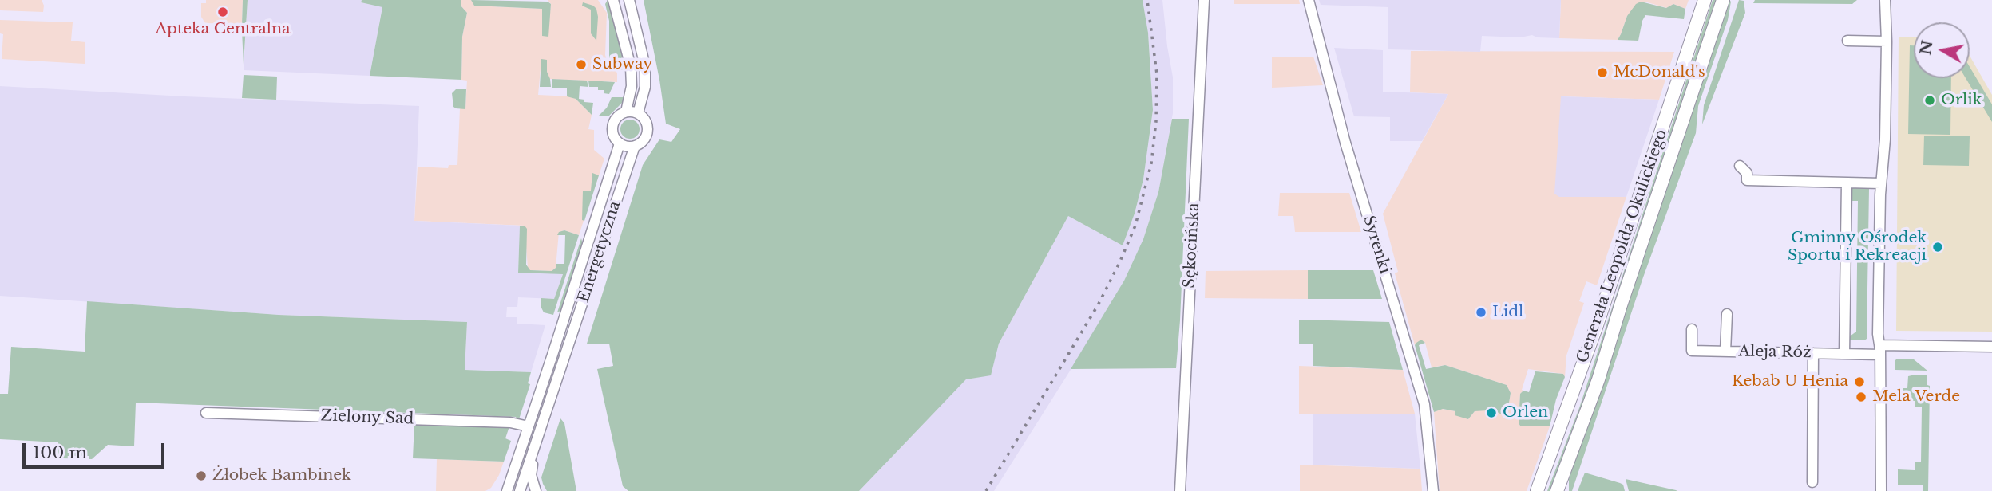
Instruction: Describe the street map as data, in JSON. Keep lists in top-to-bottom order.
{
  "streets": {
    "main road": ["Generała Leopolda Okulickiego"],
    "street": [
      "Syrenki",
      "Sękocińska",
      "Energetyczna",
      "Aleja Róż",
      "Zielony Sad"
    ]
  },
  "crossings": [
    ["Energetyczna", "Zielony Sad"]
  ],
  "places": [
    "Apteka Centralna",
    "Subway",
    "McDonald's",
    "Orlik",
    "Gminny Ośrodek Sportu i Rekreacji",
    "Lidl",
    "Kebab U Henia",
    "Mela Verde",
    "Orlen",
    "Żłobek Bambinek"
  ],
  "scale_bar": "100 m",
  "north": "left"
}
